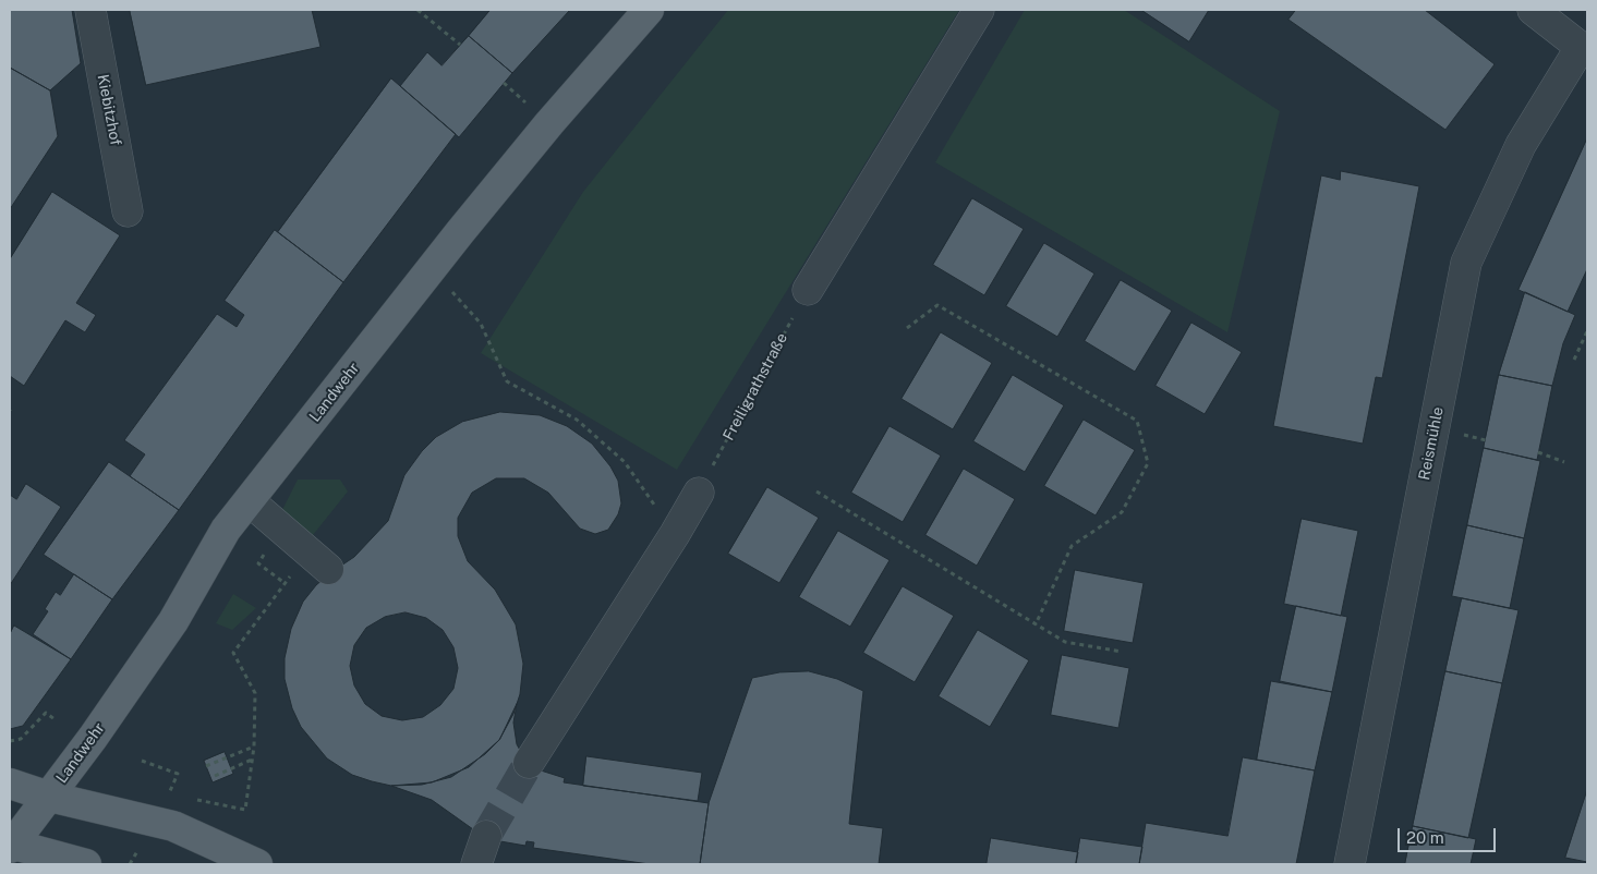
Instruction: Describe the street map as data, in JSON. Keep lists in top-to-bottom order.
{
  "streets": {
    "main road": ["Landwehr"],
    "street": ["Kiebitzhof", "Reismühle"],
    "path": ["Freiligrathstraße"]
  },
  "scale_bar": "20 m"
}
